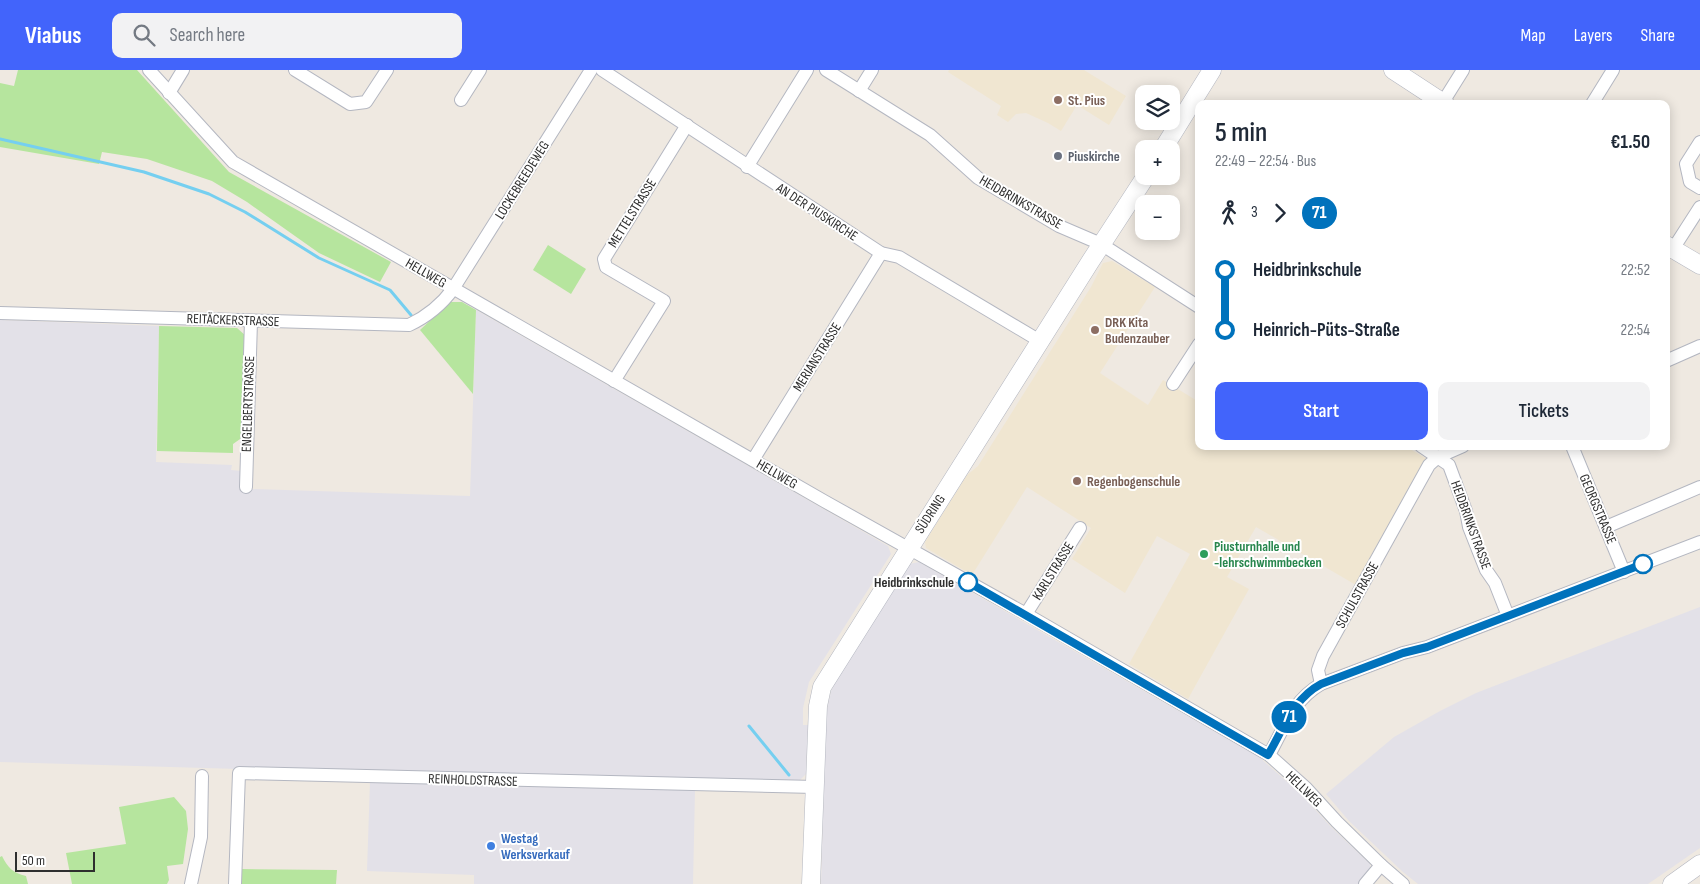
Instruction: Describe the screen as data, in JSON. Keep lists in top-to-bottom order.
{
  "streets": {
    "main road": ["SÜDRING"],
    "street": [
      "LOCKEBREEDEWEG",
      "HEIDBRINKSTRASSE",
      "AN DER PIUSKIRCHE",
      "METTELSTRASSE",
      "HELLWEG",
      "REITÄCKERSTRASSE",
      "MERIANSTRASSE",
      "ENGELBERTSTRASSE",
      "GEORGSTRASSE",
      "KARLSTRASSE",
      "SCHULSTRASSE",
      "REINHOLDSTRASSE"
    ]
  },
  "crossings": [
    ["LOCKEBREEDEWEG", "HELLWEG"],
    ["LOCKEBREEDEWEG", "REITÄCKERSTRASSE"],
    ["HEIDBRINKSTRASSE", "SÜDRING"],
    ["HEIDBRINKSTRASSE", "SCHULSTRASSE"],
    ["AN DER PIUSKIRCHE", "METTELSTRASSE"],
    ["AN DER PIUSKIRCHE", "MERIANSTRASSE"],
    ["AN DER PIUSKIRCHE", "SÜDRING"],
    ["METTELSTRASSE", "HELLWEG"],
    ["HELLWEG", "REITÄCKERSTRASSE"],
    ["HELLWEG", "MERIANSTRASSE"],
    ["HELLWEG", "SÜDRING"],
    ["HELLWEG", "KARLSTRASSE"],
    ["REITÄCKERSTRASSE", "ENGELBERTSTRASSE"],
    ["SÜDRING", "REINHOLDSTRASSE"]
  ],
  "places": [
    "St. Pius",
    "Piuskirche",
    "DRK Kita Budenzauber",
    "Regenbogenschule",
    "Piusturnhalle und -lehrschwimmbecken",
    "Heidbrinkschule",
    "Westag Werksverkauf"
  ],
  "lines": ["bus line 71"],
  "scale_bar": "50 m",
  "page": {
    "header": "Viabus",
    "search": "Search here",
    "nav": ["Map", "Layers", "Share"],
    "on_map": "71",
    "map_buttons": ["+", "−"],
    "heading": ["5 min", "22:49 – 22:54 · Bus", "€1.50"],
    "legs": ["3", "71"],
    "list": [
      {
        "name": "Heidbrinkschule",
        "value": "22:52"
      },
      {
        "name": "Heinrich-Püts-Straße",
        "value": "22:54"
      }
    ],
    "buttons": ["Start", "Tickets"],
    "scale": "50 m"
  }
}
